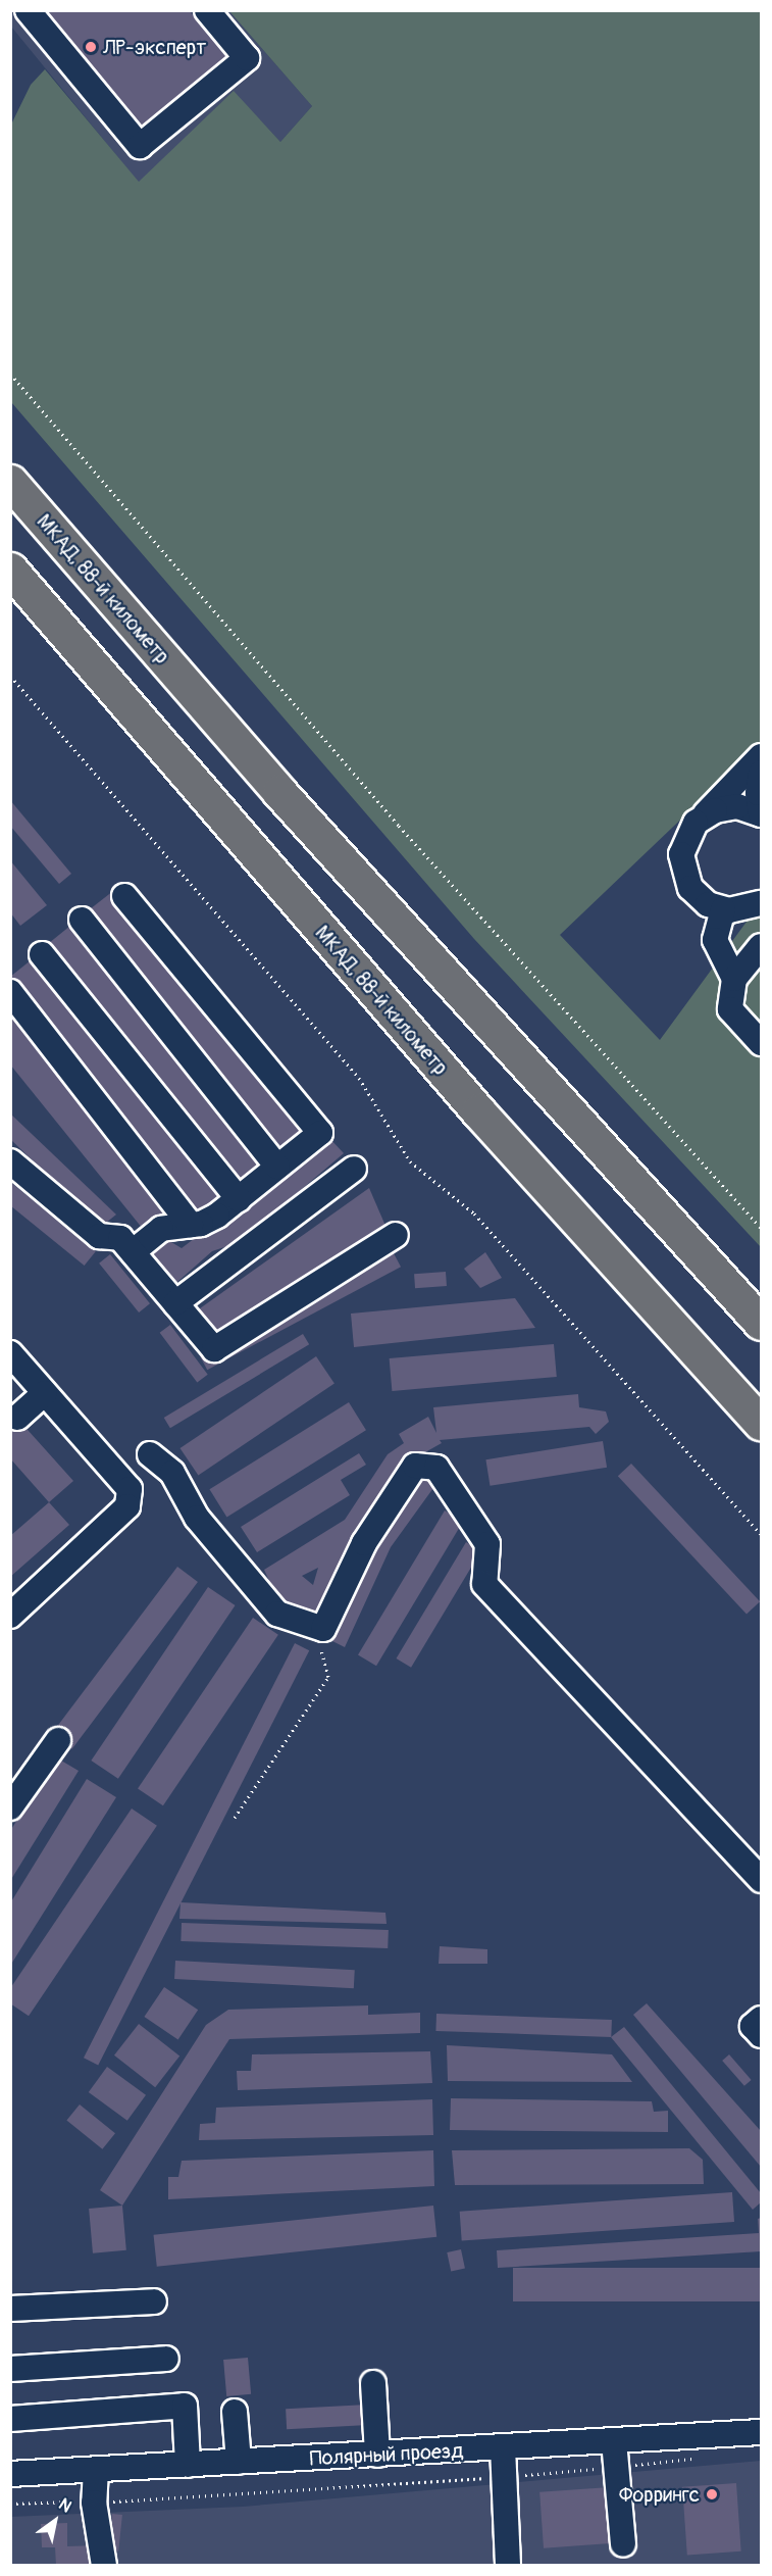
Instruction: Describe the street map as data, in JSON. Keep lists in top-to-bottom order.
{
  "streets": {
    "highway": ["МКАД, 88-й километр"],
    "street": ["Полярный проезд"]
  },
  "places": ["ЛР-эксперт", "Форрингс"],
  "north": "top right"
}
